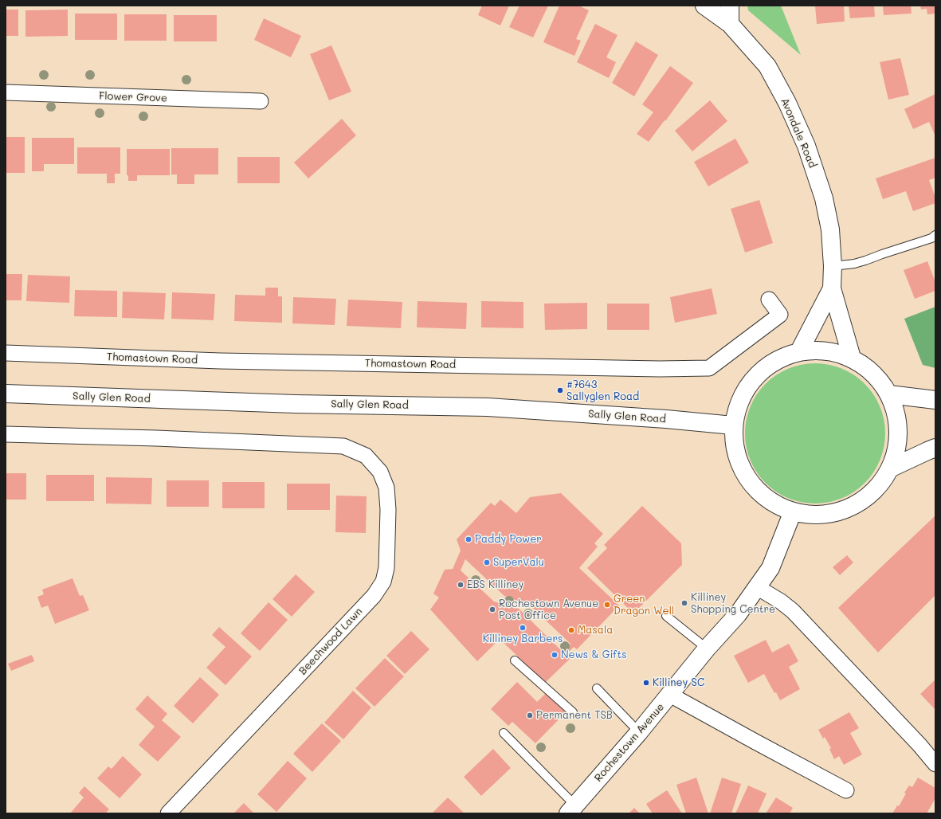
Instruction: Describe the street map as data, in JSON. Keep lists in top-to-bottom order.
{
  "streets": {
    "main road": ["Avondale Road", "Sally Glen Road", "Rochestown Avenue"],
    "street": ["Flower Grove", "Thomastown Road", "Beechwood Lawn"]
  },
  "places": [
    "#7643 Sallyglen Road",
    "Paddy Power",
    "SuperValu",
    "EBS Killiney",
    "Killiney Shopping Centre",
    "Green Dragon Well",
    "Rochestown Avenue Post Office",
    "Killiney Barbers",
    "Masala",
    "News & Gifts",
    "Killiney SC",
    "Permanent TSB"
  ]
}
